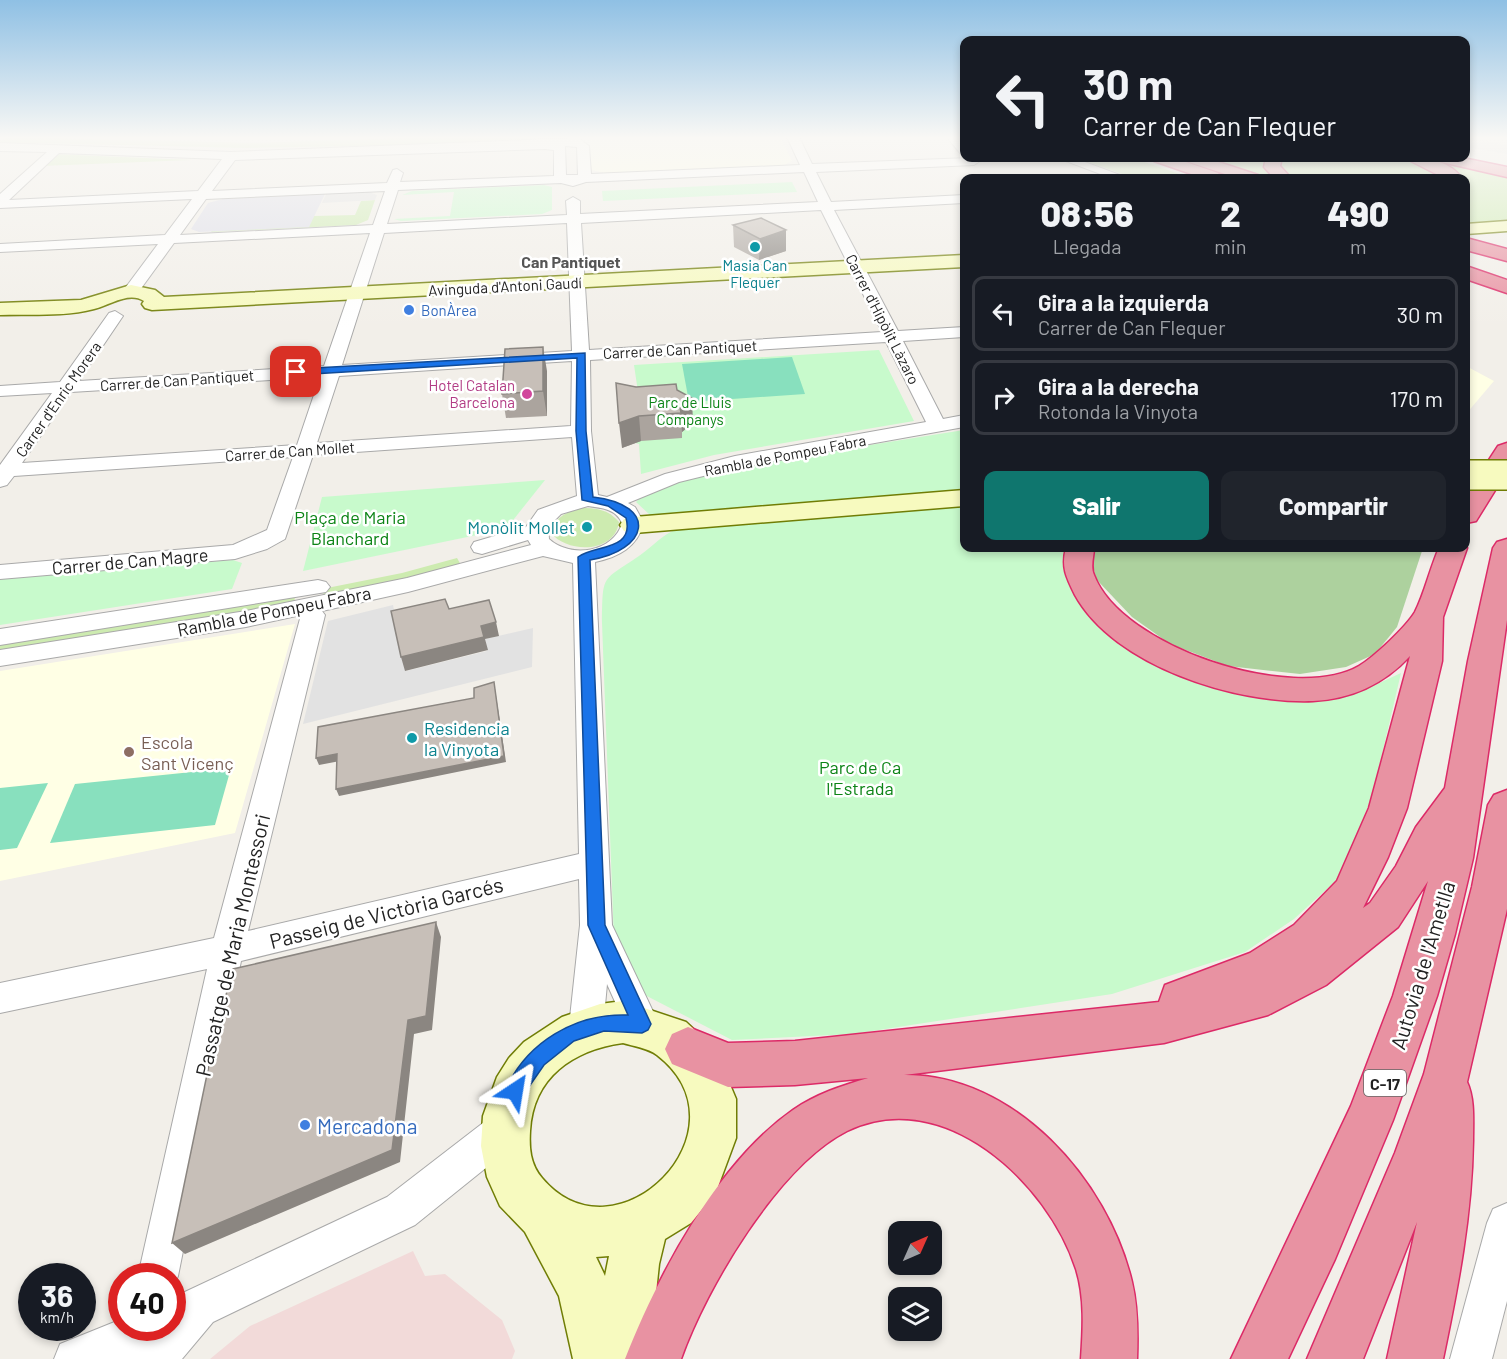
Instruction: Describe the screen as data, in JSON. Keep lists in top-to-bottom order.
{
  "streets": {
    "highway": ["Autovia de l'Ametlla", "C-17"],
    "street": [
      "Avinguda d'Antoni Gaudí",
      "Carrer d'Hipòlit Làzaro",
      "Carrer de Can Pantiquet",
      "Carrer d'Enric Morera",
      "Carrer de Can Mollet",
      "Rambla de Pompeu Fabra",
      "Carrer de Can Magre",
      "Passeig de Victòria Garcés",
      "Passatge de Maria Montessori"
    ]
  },
  "crossings": [
    ["Avinguda d'Antoni Gaudí", "Carrer d'Hipòlit Làzaro"],
    ["Carrer d'Hipòlit Làzaro", "Carrer de Can Pantiquet"],
    ["Carrer d'Hipòlit Làzaro", "Rambla de Pompeu Fabra"],
    ["Carrer de Can Pantiquet", "Carrer d'Enric Morera"],
    ["Carrer d'Enric Morera", "Carrer de Can Mollet"],
    ["Carrer de Can Mollet", "Carrer de Can Magre"],
    ["Passeig de Victòria Garcés", "Passatge de Maria Montessori"]
  ],
  "districts": ["Can Pantiquet"],
  "parks": ["Parc de Lluis Companys", "Plaça de Maria Blanchard", "Parc de Ca l'Estrada"],
  "places": [
    "Masia Can Flequer",
    "BonÀrea",
    "Hotel Catalan Barcelona",
    "Monòlit Mollet",
    "Residencia la Vinyota",
    "Escola Sant Vicenç",
    "Mercadona"
  ],
  "north": "top right",
  "page": {
    "turn": ["30 m", "Carrer de Can Flequer"],
    "eta": [
      "08:56",
      "Llegada",
      "2",
      "min",
      "490",
      "m"
    ],
    "list": [
      {
        "name": "Gira a la izquierda",
        "note": "Carrer de Can Flequer",
        "value": "30 m"
      },
      {
        "name": "Gira a la derecha",
        "note": "Rotonda la Vinyota",
        "value": "170 m"
      }
    ],
    "buttons": ["Salir", "Compartir"],
    "speed": "36 km/h",
    "limit": "40"
  }
}
